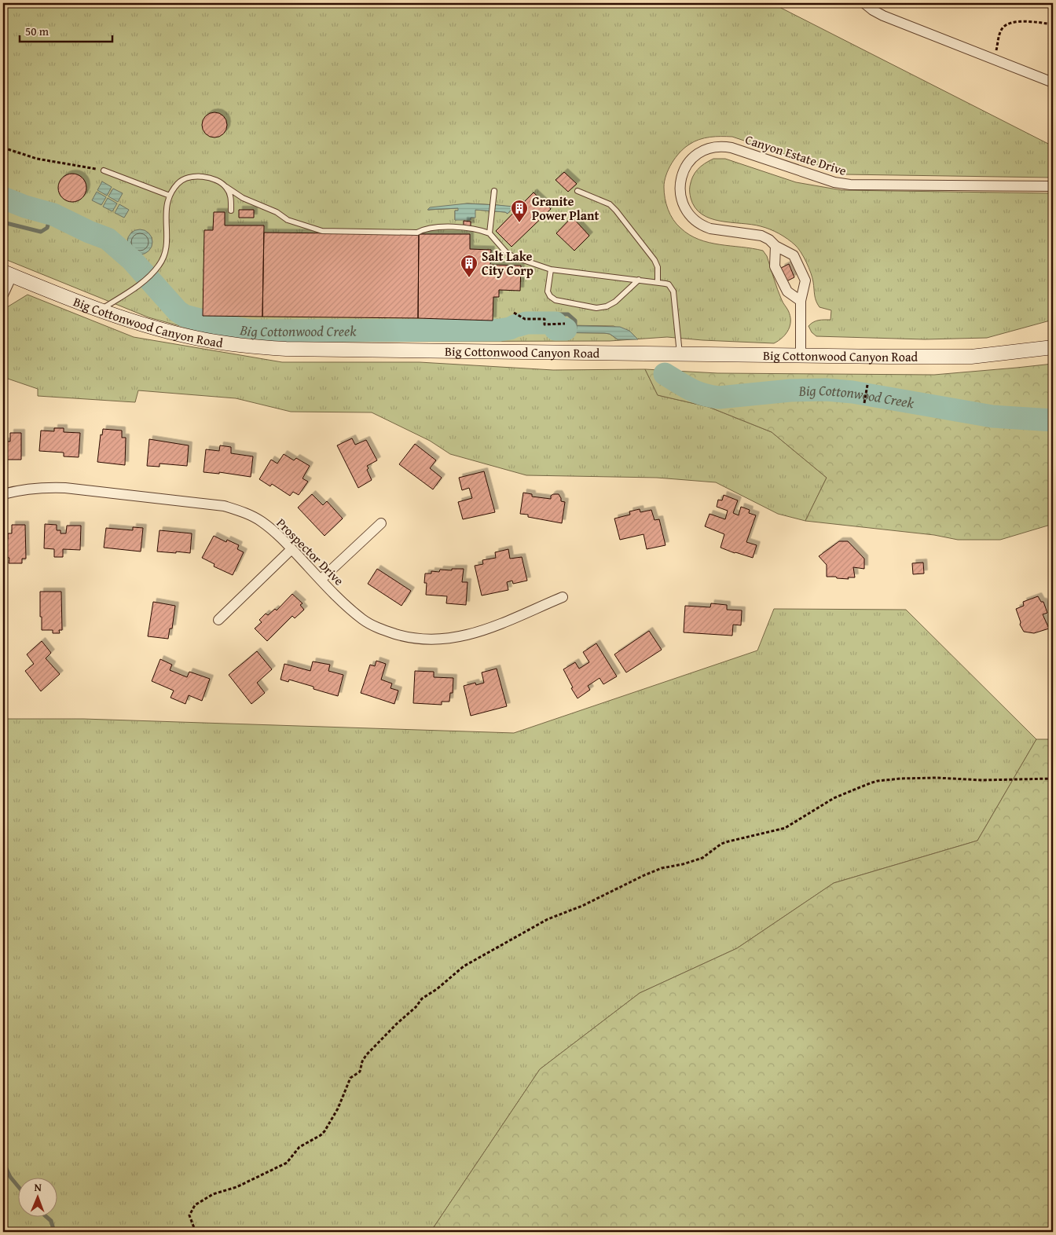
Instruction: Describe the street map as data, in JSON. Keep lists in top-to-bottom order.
{
  "streets": {
    "main road": ["Big Cottonwood Canyon Road"],
    "street": ["Canyon Estate Drive", "Prospector Drive"]
  },
  "crossings": [
    ["Canyon Estate Drive", "Big Cottonwood Canyon Road"]
  ],
  "water": ["Big Cottonwood Creek"],
  "places": {
    "building": ["Granite Power Plant", "Salt Lake City Corp"]
  },
  "scale_bar": "50 m",
  "north": "top"
}
